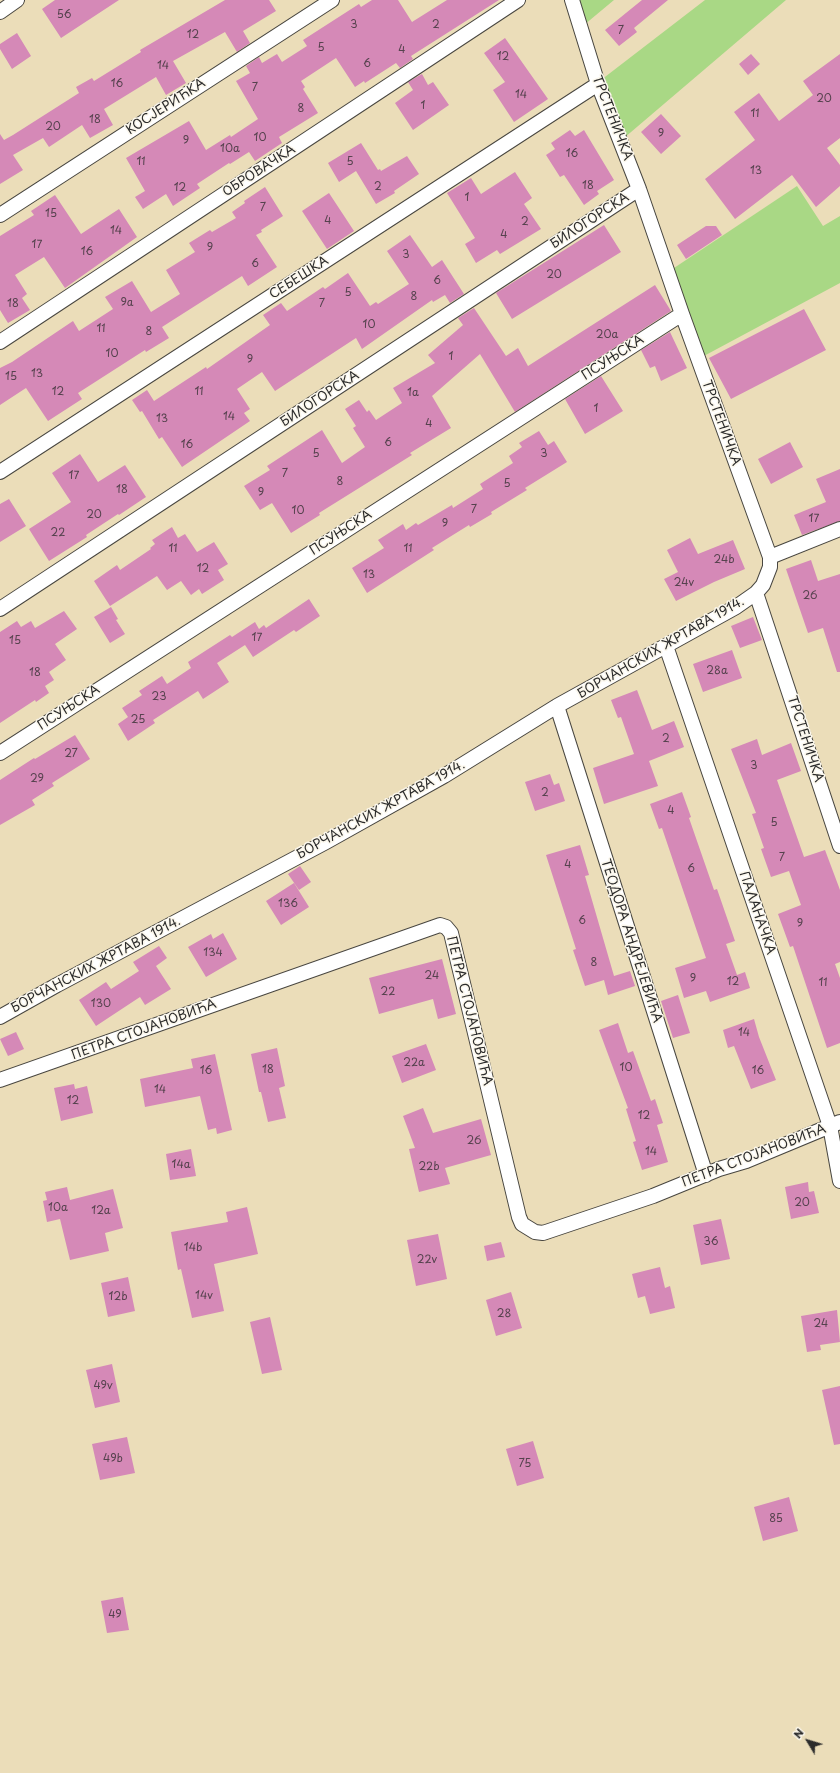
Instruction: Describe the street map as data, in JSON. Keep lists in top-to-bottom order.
{
  "streets": {
    "street": [
      "КОСЈЕРИЋКА",
      "ТРСТЕНИЧКА",
      "ОБРОВАЧКА",
      "БИЛОГОРСКА",
      "СЕБЕШКА",
      "ПСУЊСКА",
      "БОРЧАНСКИХ ЖРТАВА 1914.",
      "ПАЛАНАЧКА",
      "ТЕОДОРА АНДРЕЈЕВИЋА",
      "ПЕТРА СТОЈАНОВИЋА"
    ]
  },
  "crossings": [
    ["ТРСТЕНИЧКА", "БИЛОГОРСКА"],
    ["ТРСТЕНИЧКА", "СЕБЕШКА"],
    ["ТРСТЕНИЧКА", "ПСУЊСКА"],
    ["ТРСТЕНИЧКА", "БОРЧАНСКИХ ЖРТАВА 1914."],
    ["БОРЧАНСКИХ ЖРТАВА 1914.", "ПАЛАНАЧКА"],
    ["БОРЧАНСКИХ ЖРТАВА 1914.", "ТЕОДОРА АНДРЕЈЕВИЋА"],
    ["ПАЛАНАЧКА", "ПЕТРА СТОЈАНОВИЋА"],
    ["ТЕОДОРА АНДРЕЈЕВИЋА", "ПЕТРА СТОЈАНОВИЋА"]
  ],
  "house_numbers": [
    "56",
    "3",
    "2",
    "7",
    "12",
    "5",
    "4",
    "12",
    "6",
    "14",
    "16",
    "7",
    "14",
    "20",
    "1",
    "8",
    "11",
    "18",
    "20",
    "9",
    "10",
    "9",
    "10a",
    "16",
    "11",
    "5",
    "13",
    "18",
    "2",
    "12",
    "1",
    "7",
    "15",
    "4",
    "2",
    "14",
    "4",
    "17",
    "9",
    "16",
    "3",
    "6",
    "20",
    "6",
    "5",
    "8",
    "9a",
    "18",
    "7",
    "10",
    "11",
    "8",
    "20a",
    "10",
    "1",
    "9",
    "13",
    "15",
    "12",
    "11",
    "1a",
    "1",
    "14",
    "13",
    "4",
    "6",
    "16",
    "5",
    "3",
    "7",
    "17",
    "8",
    "5",
    "18",
    "9",
    "7",
    "10",
    "20",
    "17",
    "9",
    "22",
    "11",
    "11",
    "24b",
    "12",
    "13",
    "24v",
    "26",
    "17",
    "15",
    "28a",
    "18",
    "23",
    "25",
    "2",
    "27",
    "3",
    "29",
    "2",
    "4",
    "5",
    "7",
    "4",
    "6",
    "136",
    "6",
    "9",
    "134",
    "8",
    "24",
    "9",
    "12",
    "11",
    "22",
    "130",
    "14",
    "22a",
    "10",
    "18",
    "16",
    "16",
    "14",
    "12",
    "12",
    "26",
    "14",
    "14a",
    "22b",
    "20",
    "10a",
    "12a",
    "36",
    "14b",
    "22v",
    "14v",
    "12b",
    "28",
    "24",
    "49v",
    "49b",
    "75",
    "85",
    "49"
  ],
  "north": "top left"
}
